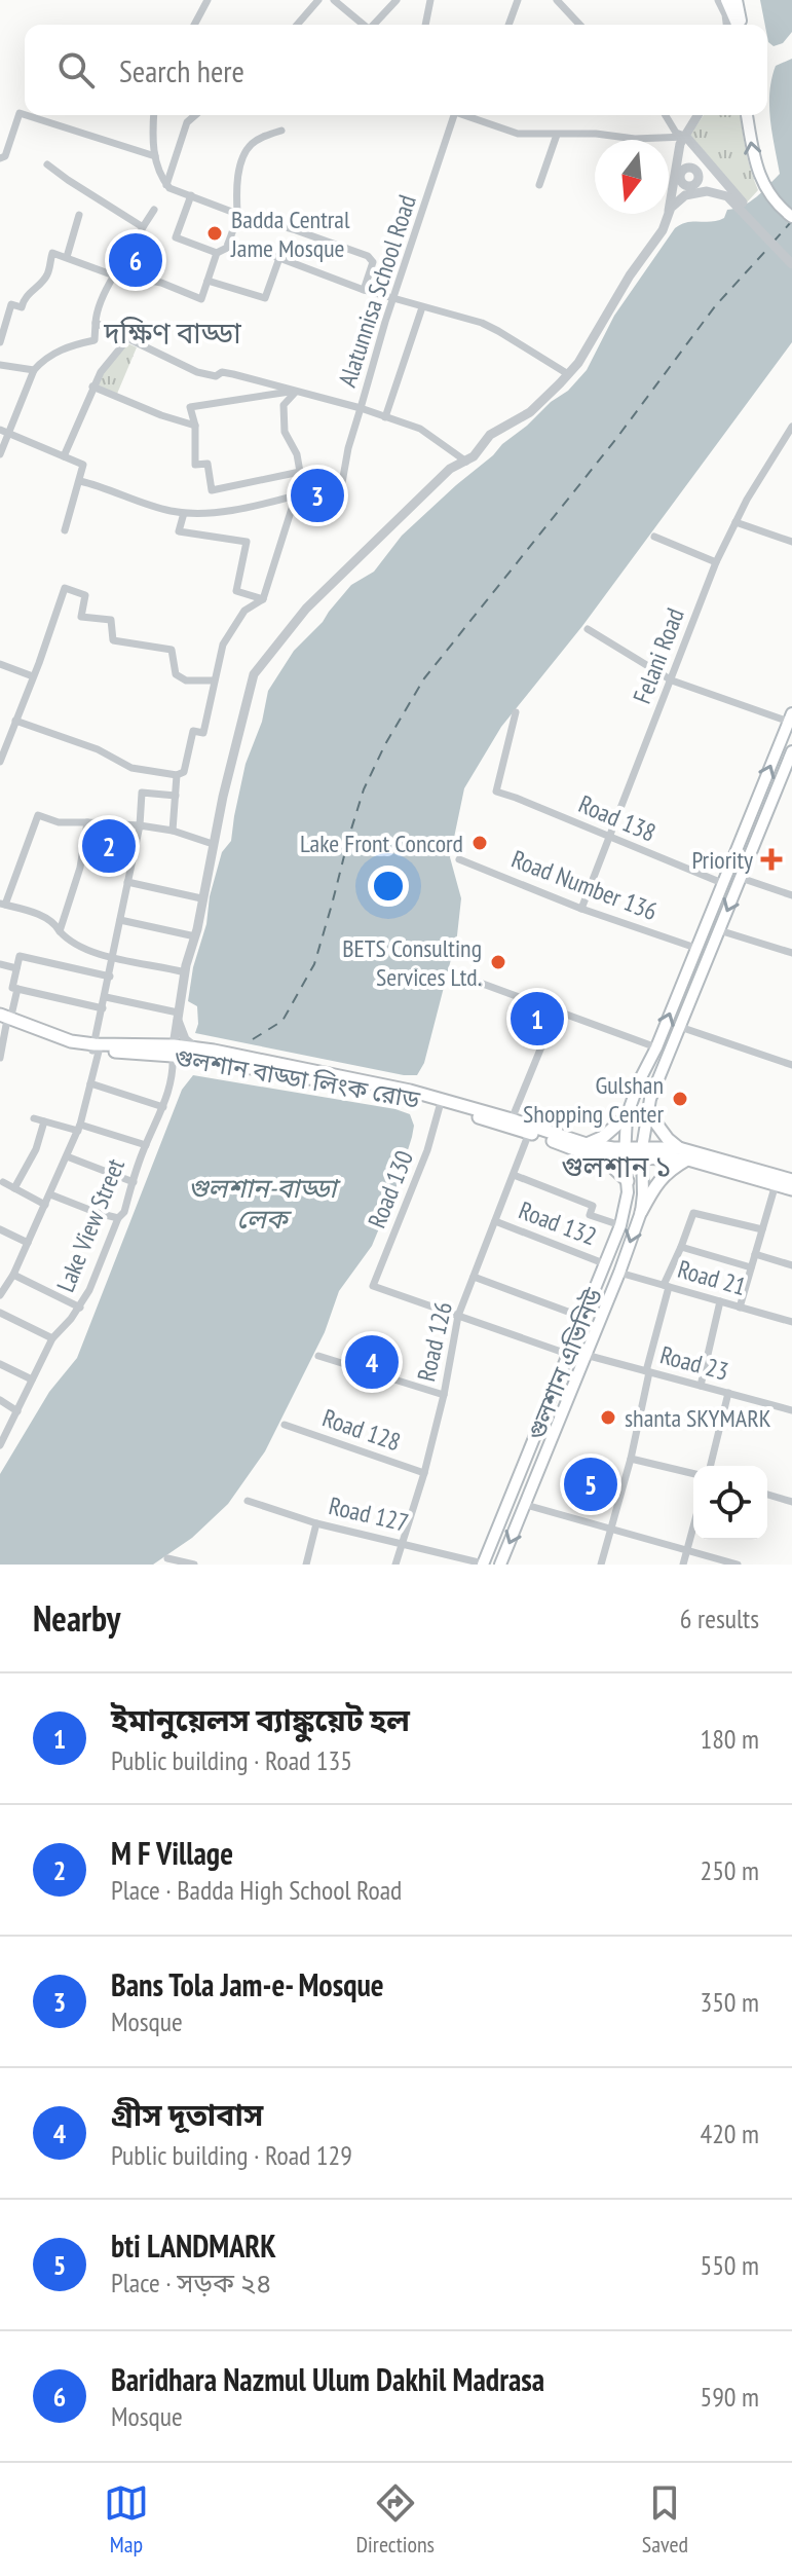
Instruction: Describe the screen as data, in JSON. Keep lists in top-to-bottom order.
{
  "streets": {
    "main road": ["গুলশান বাড্ডা লিংক রোড", "গুলশান এভিনিউ"],
    "street": [
      "Alatunnisa School Road",
      "Felani Road",
      "Road 138",
      "Road Number 136",
      "Road 130",
      "Road 132",
      "Lake View Street",
      "Road 21",
      "Road 126",
      "Road 23",
      "Road 128",
      "Road 127"
    ]
  },
  "crossings": [
    ["Felani Road", "Road 138"],
    ["Felani Road", "Road Number 136"],
    ["Road 138", "গুলশান এভিনিউ"],
    ["Road Number 136", "গুলশান এভিনিউ"],
    ["গুলশান বাড্ডা লিংক রোড", "Road 130"],
    ["গুলশান বাড্ডা লিংক রোড", "Lake View Street"],
    ["গুলশান বাড্ডা লিংক রোড", "Road 126"],
    ["Road 130", "Road 126"],
    ["Road 132", "Road 126"],
    ["Road 132", "গুলশান এভিনিউ"],
    ["Road 21", "গুলশান এভিনিউ"],
    ["Road 126", "Road 128"],
    ["Road 126", "Road 127"],
    ["Road 23", "গুলশান এভিনিউ"],
    ["গুলশান এভিনিউ", "Road 127"]
  ],
  "districts": ["দক্ষিণ বাড্ডা", "গুলশান ১"],
  "water": ["গুলশান-বাড্ডা লেক"],
  "places": {
    "other": [
      "Badda Central Jame Mosque",
      "Lake Front Concord",
      "BETS Consulting Services Ltd.",
      "Gulshan Shopping Center",
      "shanta SKYMARK"
    ],
    "health": ["Priority"]
  },
  "north": "bottom",
  "page": {
    "search": "Search here",
    "pins": [
      "6",
      "3",
      "2",
      "1",
      "4",
      "5"
    ],
    "heading": ["Nearby", "6 results"],
    "list": [
      {
        "mark": "1",
        "name": "ইমানুয়েলস ব্যাঙ্কুয়েট হল",
        "note": "Public building · Road 135",
        "value": "180 m"
      },
      {
        "mark": "2",
        "name": "M F Village",
        "note": "Place · Badda High School Road",
        "value": "250 m"
      },
      {
        "mark": "3",
        "name": "Bans Tola Jam-e- Mosque",
        "note": "Mosque",
        "value": "350 m"
      },
      {
        "mark": "4",
        "name": "গ্রীস দূতাবাস",
        "note": "Public building · Road 129",
        "value": "420 m"
      },
      {
        "mark": "5",
        "name": "bti LANDMARK",
        "note": "Place · সড়ক ২৪",
        "value": "550 m"
      },
      {
        "mark": "6",
        "name": "Baridhara Nazmul Ulum Dakhil Madrasa",
        "note": "Mosque",
        "value": "590 m"
      }
    ],
    "nav": ["Map", "Directions", "Saved"]
  }
}
